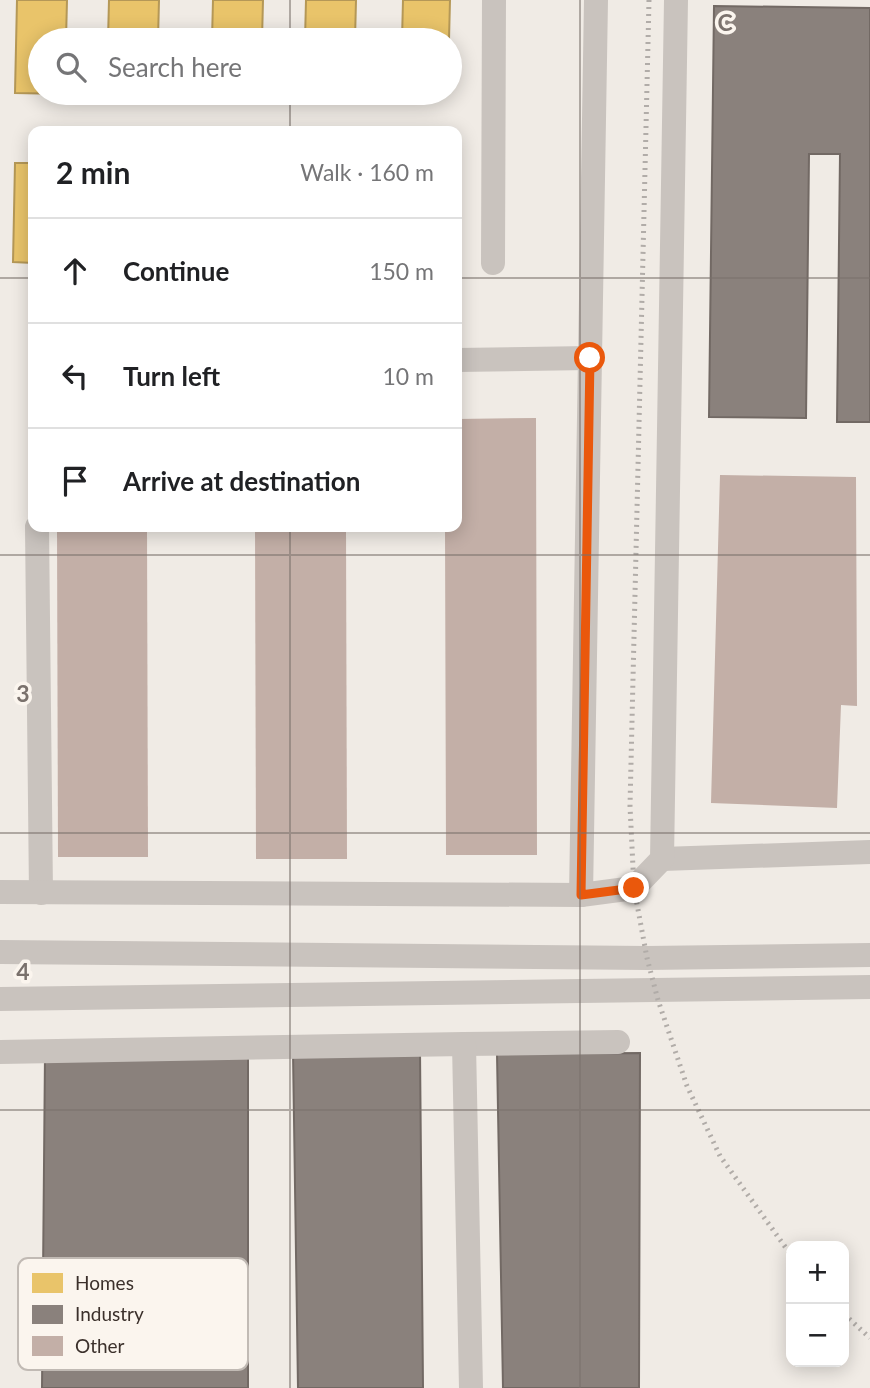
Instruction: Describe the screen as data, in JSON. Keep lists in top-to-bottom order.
{
  "legend": ["Homes", "Industry", "Other"],
  "page": {
    "search": "Search here",
    "heading": ["2 min", "Walk · 160 m"],
    "list": [
      ["Continue", "150 m"],
      ["Turn left", "10 m"],
      "Arrive at destination"
    ],
    "map_buttons": ["+", "−"]
  },
  "grid": {
    "columns": ["C"],
    "rows": ["3", "4"]
  }
}
